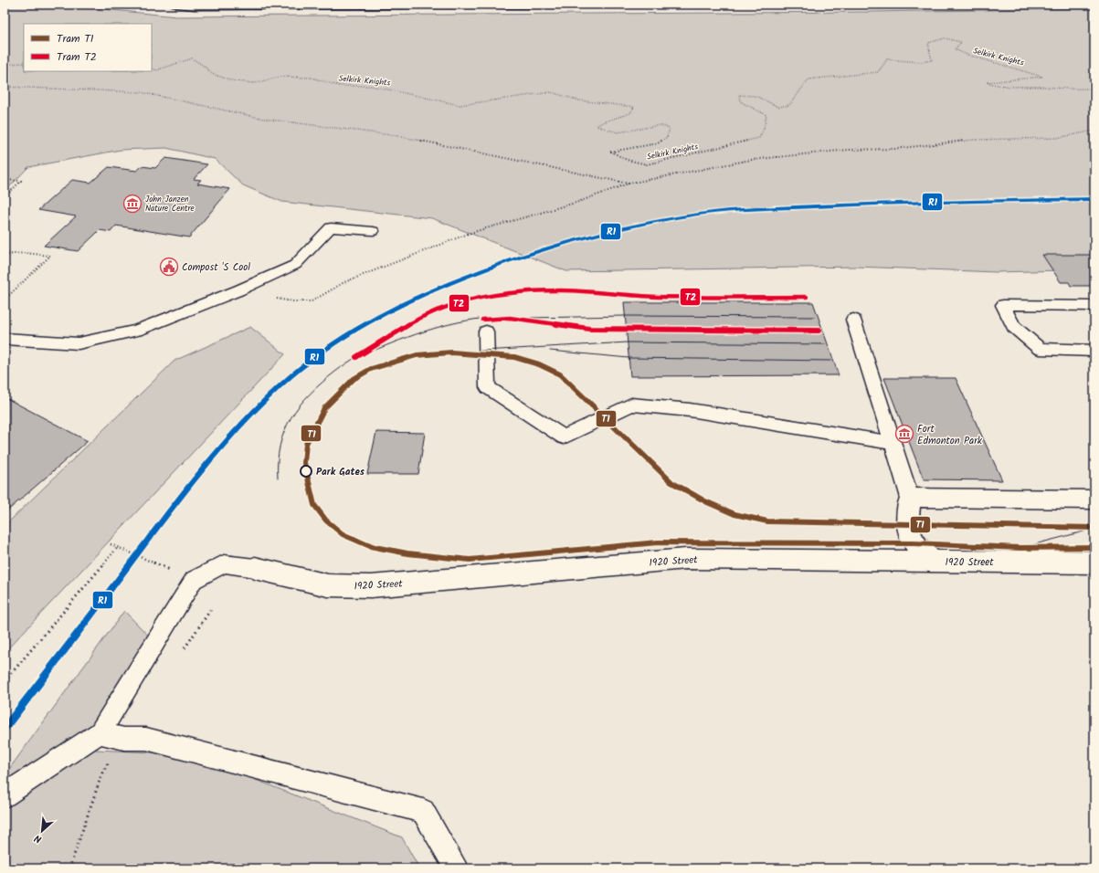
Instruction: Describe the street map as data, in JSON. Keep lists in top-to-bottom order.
{
  "streets": {
    "street": ["1920 Street"],
    "path": ["Selkirk Knights"]
  },
  "places": {
    "museum": ["John Janzen Nature Centre", "Fort Edmonton Park"],
    "public building": ["Compost 'S Cool"],
    "other": ["Park Gates"]
  },
  "lines": ["transit line R1", "tram line T2", "tram line T1"],
  "legend": ["Tram T1", "Tram T2"],
  "north": "bottom left"
}
